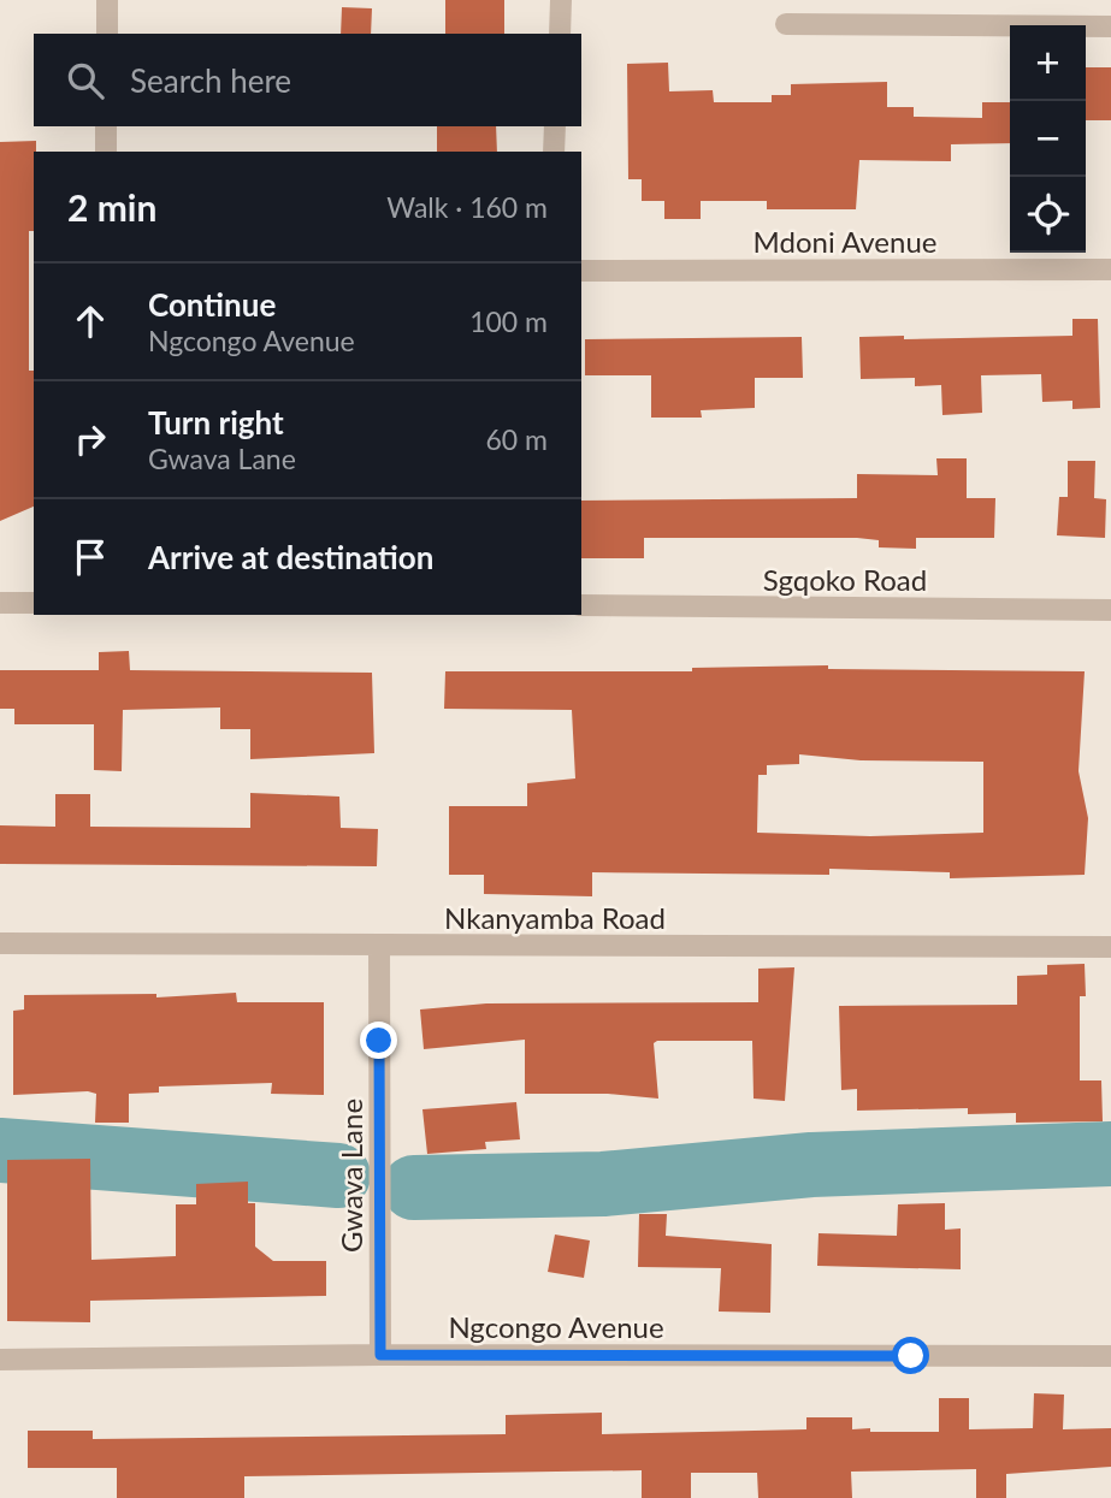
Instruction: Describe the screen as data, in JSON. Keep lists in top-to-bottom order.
{
  "streets": {
    "street": [
      "Mdoni Avenue",
      "Sgqoko Road",
      "Nkanyamba Road",
      "Gwava Lane",
      "Ngcongo Avenue"
    ]
  },
  "crossings": [
    ["Nkanyamba Road", "Gwava Lane"],
    ["Gwava Lane", "Ngcongo Avenue"]
  ],
  "page": {
    "map_buttons": ["+", "−"],
    "search": "Search here",
    "heading": ["2 min", "Walk · 160 m"],
    "list": [
      ["Continue", "Ngcongo Avenue", "100 m"],
      ["Turn right", "Gwava Lane", "60 m"],
      "Arrive at destination"
    ]
  }
}
